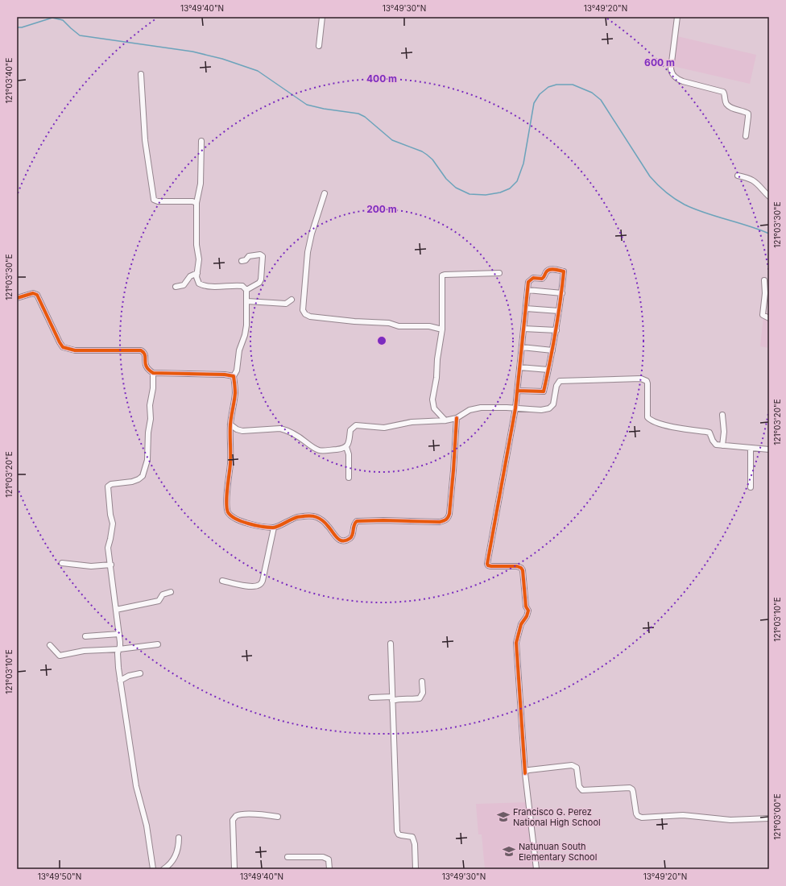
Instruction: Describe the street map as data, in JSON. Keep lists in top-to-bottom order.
{
  "places": {
    "school or university": ["Francisco G. Perez National High School", "Natunuan South Elementary School"]
  },
  "coordinates": [
    "13°49'40\"N",
    "13°49'30\"N",
    "13°49'20\"N",
    "121°03'40\"E",
    "121°03'30\"E",
    "121°03'20\"E",
    "121°03'10\"E",
    "121°03'00\"E",
    "13°49'50\"N"
  ],
  "rings": ["600 m", "400 m", "200 m"]
}
